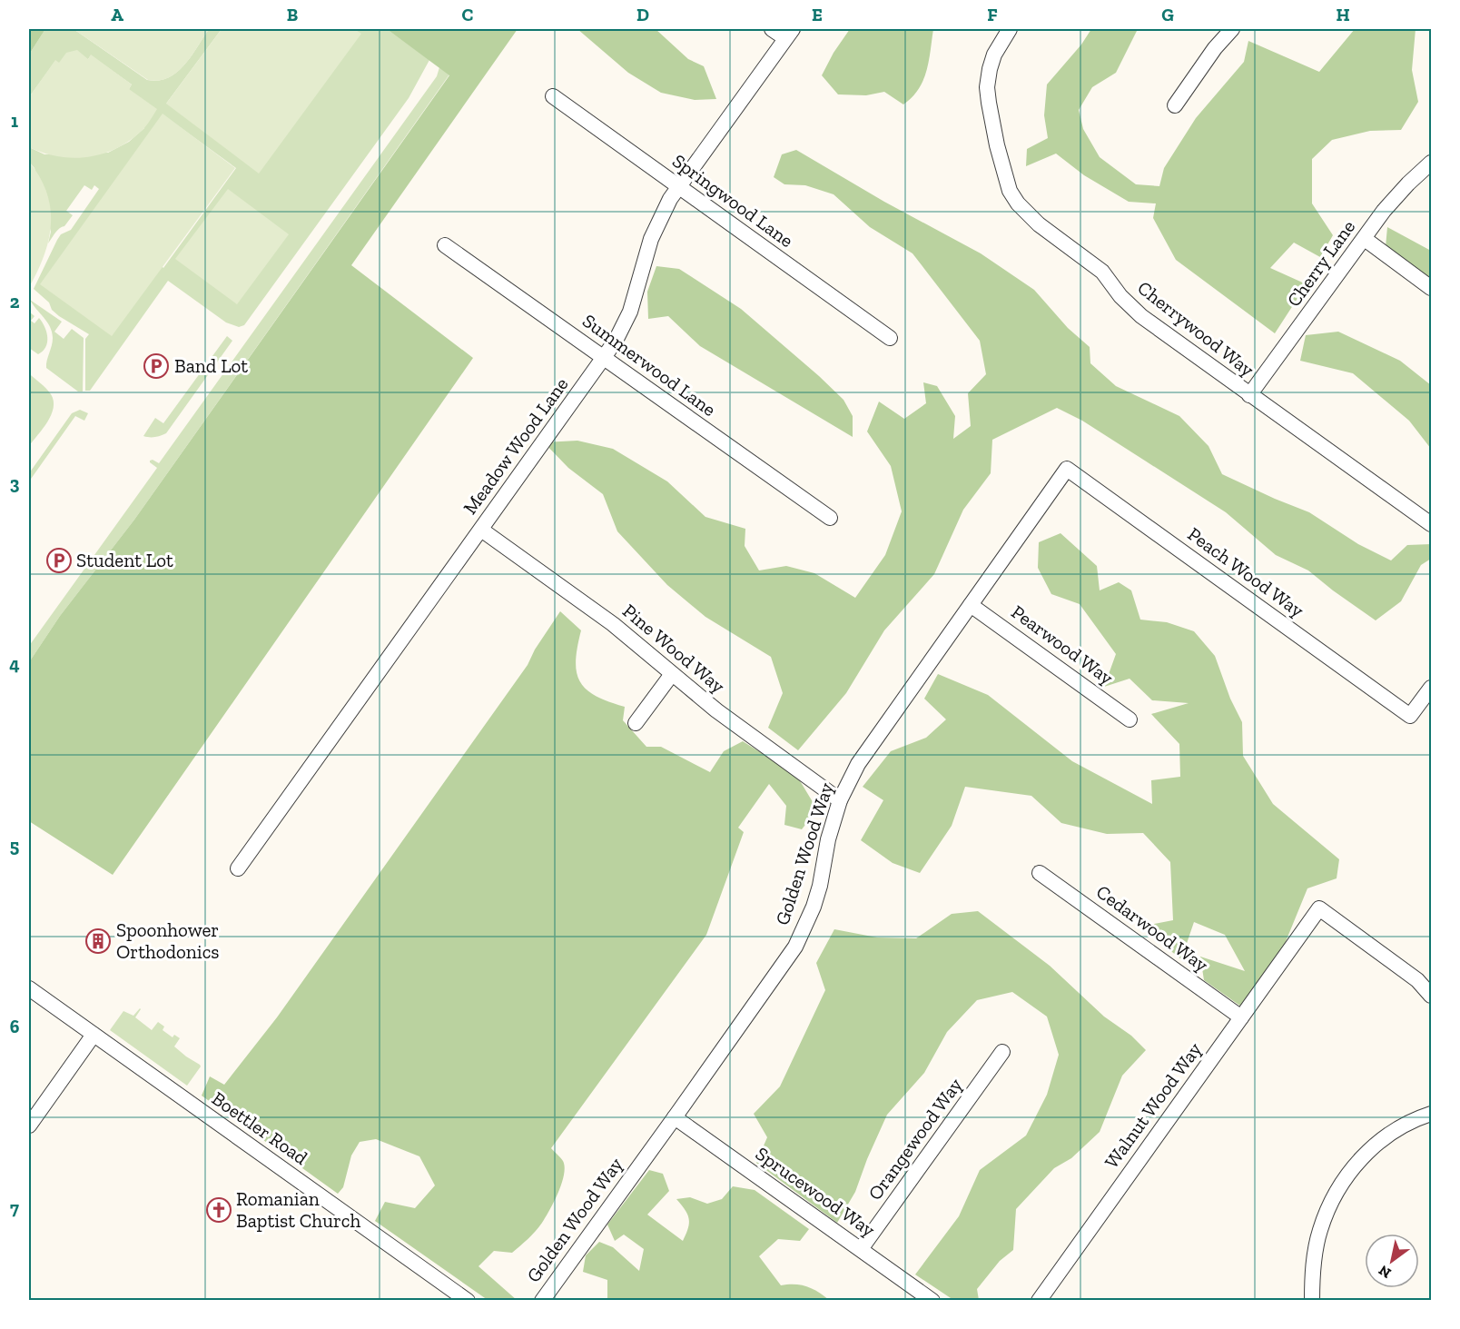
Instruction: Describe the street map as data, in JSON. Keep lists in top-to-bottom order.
{
  "streets": {
    "street": [
      "Springwood Lane",
      "Cherry Lane",
      "Cherrywood Way",
      "Summerwood Lane",
      "Meadow Wood Lane",
      "Peach Wood Way",
      "Pearwood Way",
      "Pine Wood Way",
      "Golden Wood Way",
      "Cedarwood Way",
      "Walnut Wood Way",
      "Boettler Road",
      "Orangewood Way",
      "Sprucewood Way"
    ]
  },
  "crossings": [
    ["Springwood Lane", "Meadow Wood Lane"],
    ["Cherry Lane", "Cherrywood Way"],
    ["Summerwood Lane", "Meadow Wood Lane"],
    ["Meadow Wood Lane", "Pine Wood Way"],
    ["Peach Wood Way", "Golden Wood Way"],
    ["Pearwood Way", "Golden Wood Way"],
    ["Pine Wood Way", "Golden Wood Way"],
    ["Golden Wood Way", "Sprucewood Way"],
    ["Cedarwood Way", "Walnut Wood Way"],
    ["Orangewood Way", "Sprucewood Way"]
  ],
  "places": {
    "parking": ["Band Lot", "Student Lot"],
    "building": ["Spoonhower Orthodonics"],
    "church": ["Romanian Baptist Church"]
  },
  "north": "bottom left",
  "grid": {
    "columns": [
      "A",
      "B",
      "C",
      "D",
      "E",
      "F",
      "G",
      "H"
    ],
    "rows": [
      "1",
      "2",
      "3",
      "4",
      "5",
      "6",
      "7"
    ]
  }
}
